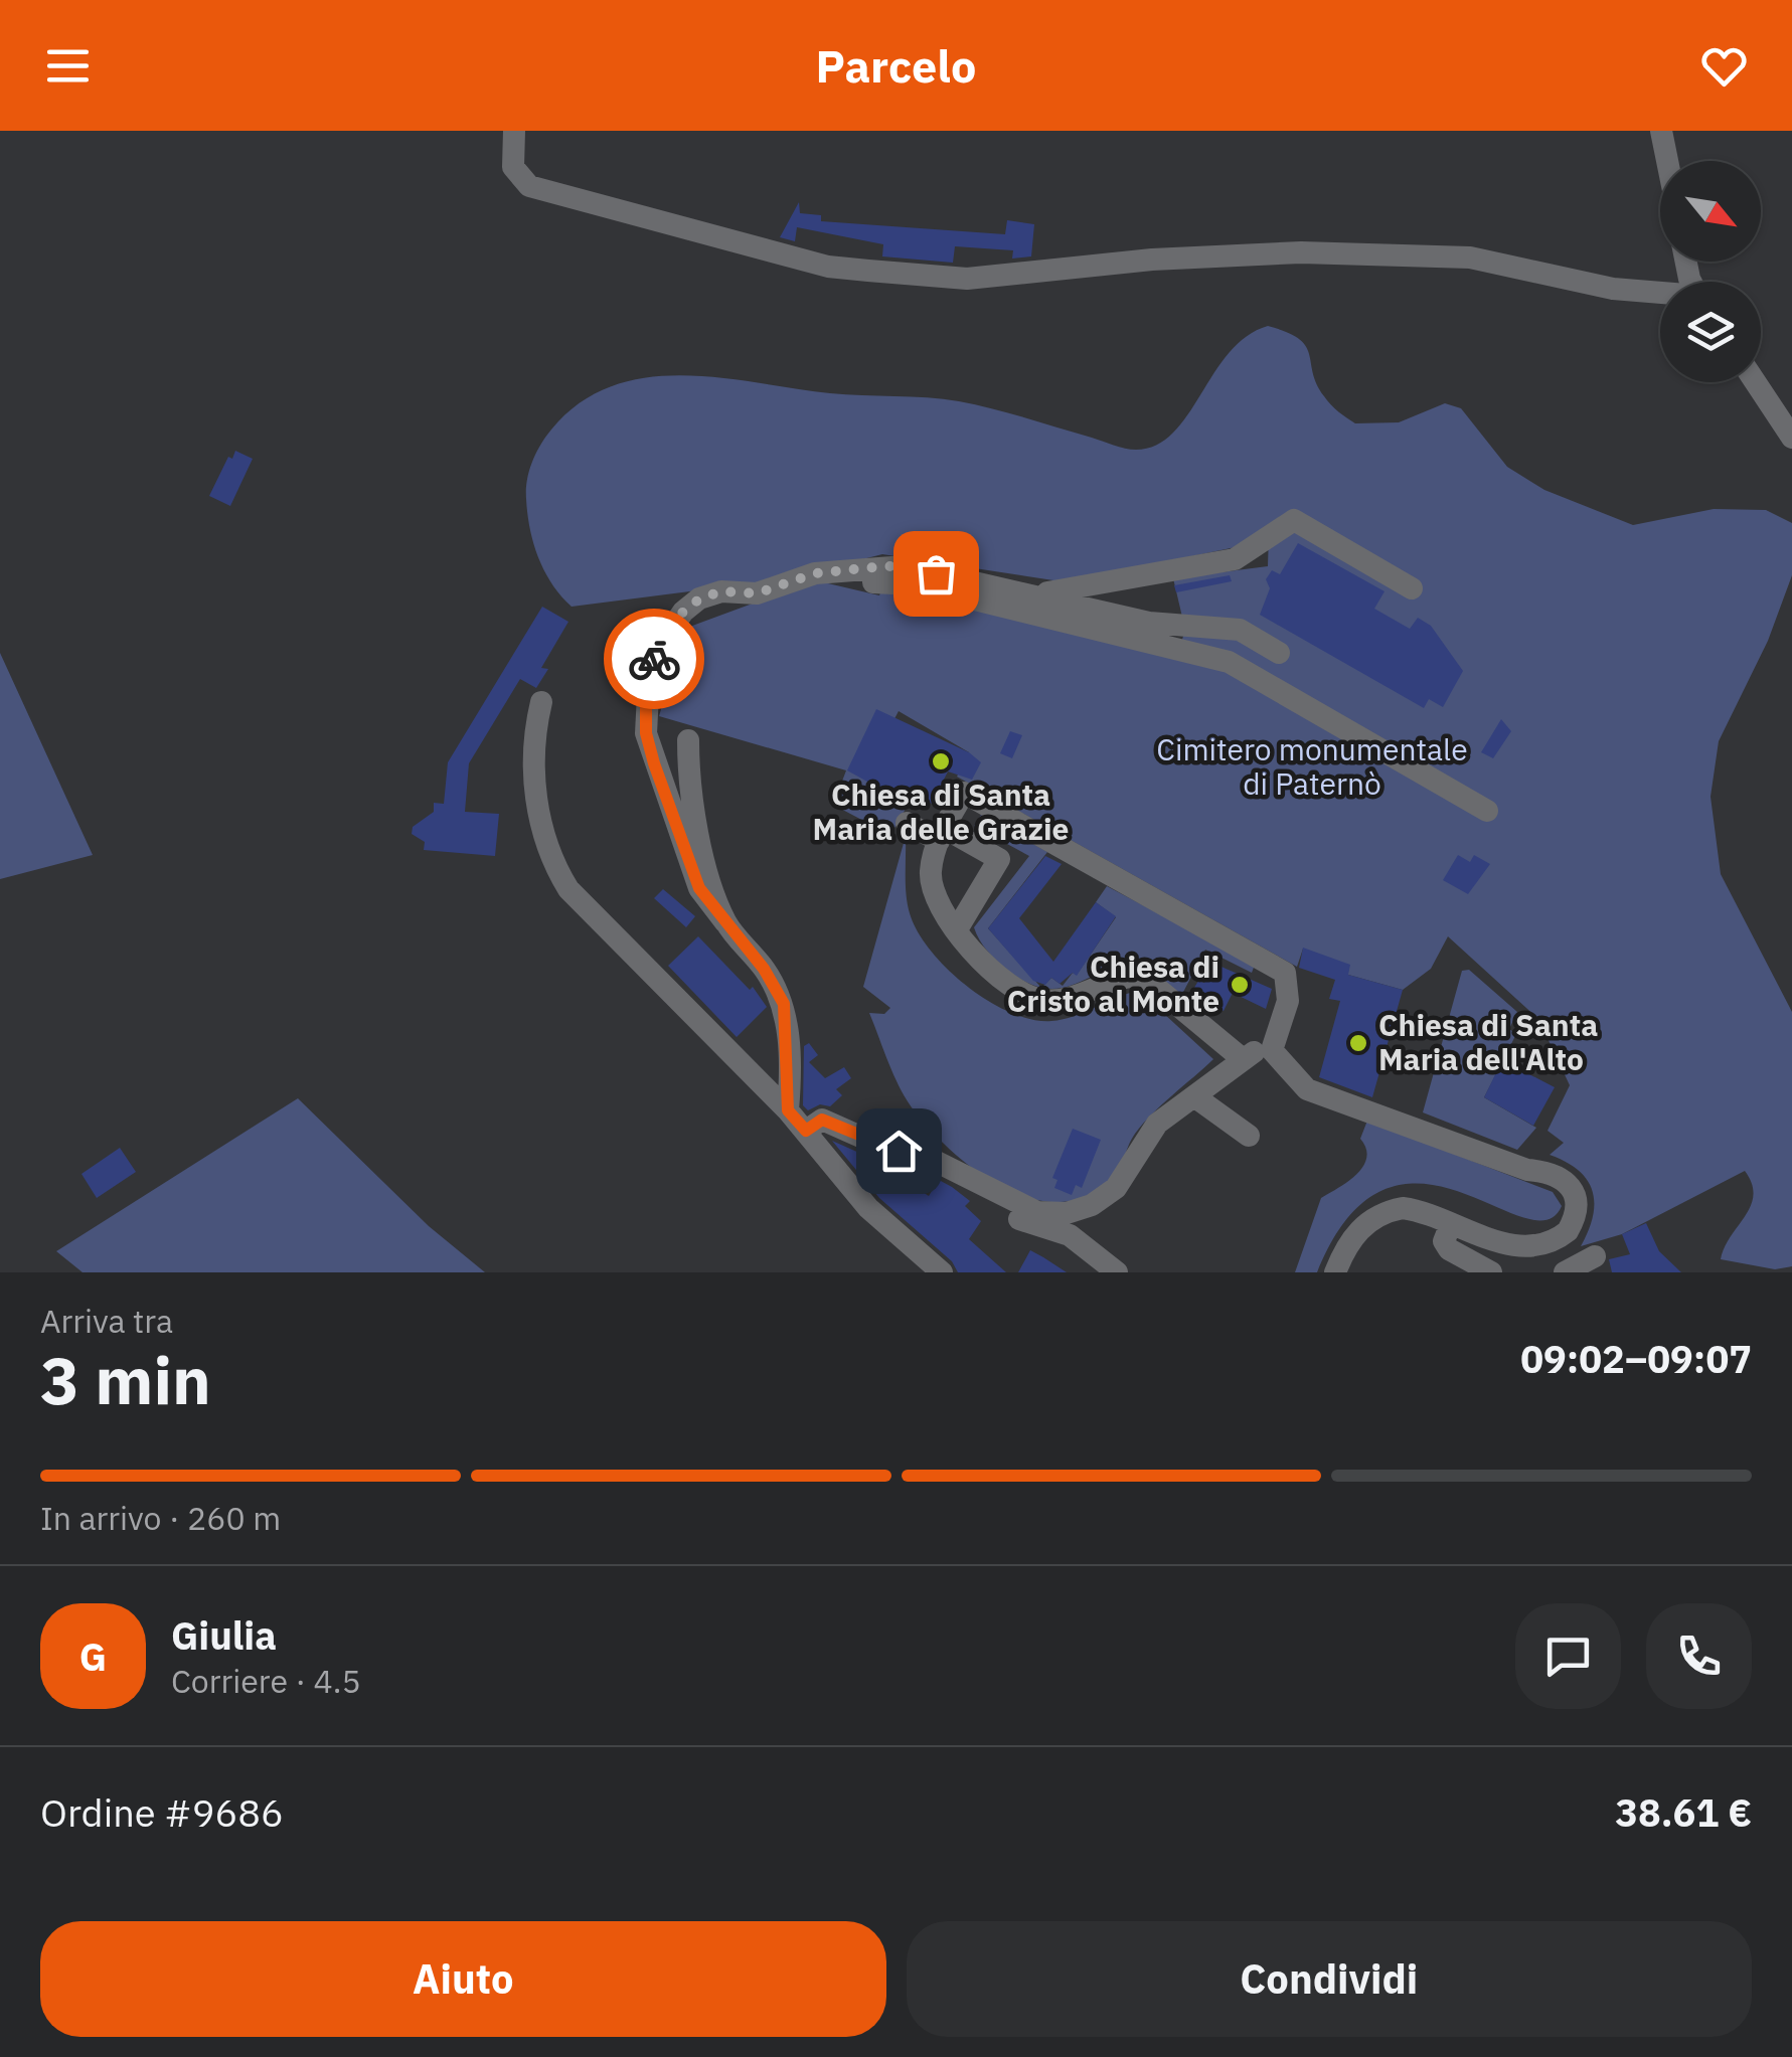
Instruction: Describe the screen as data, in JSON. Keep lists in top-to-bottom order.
{
  "parks": ["Cimitero monumentale di Paternò"],
  "places": ["Chiesa di Santa Maria delle Grazie", "Chiesa di Cristo al Monte", "Chiesa di Santa Maria dell'Alto"],
  "north": "bottom right",
  "page": {
    "header": "Parcelo",
    "heading": ["3 min", "Arriva tra", "09:02–09:07"],
    "panel": [
      "Giulia",
      "Corriere · 4.5",
      "Ordine #9686",
      "38.61 €"
    ],
    "bar": "In arrivo · 260 m",
    "round": "G",
    "buttons": ["Aiuto", "Condividi"]
  }
}
